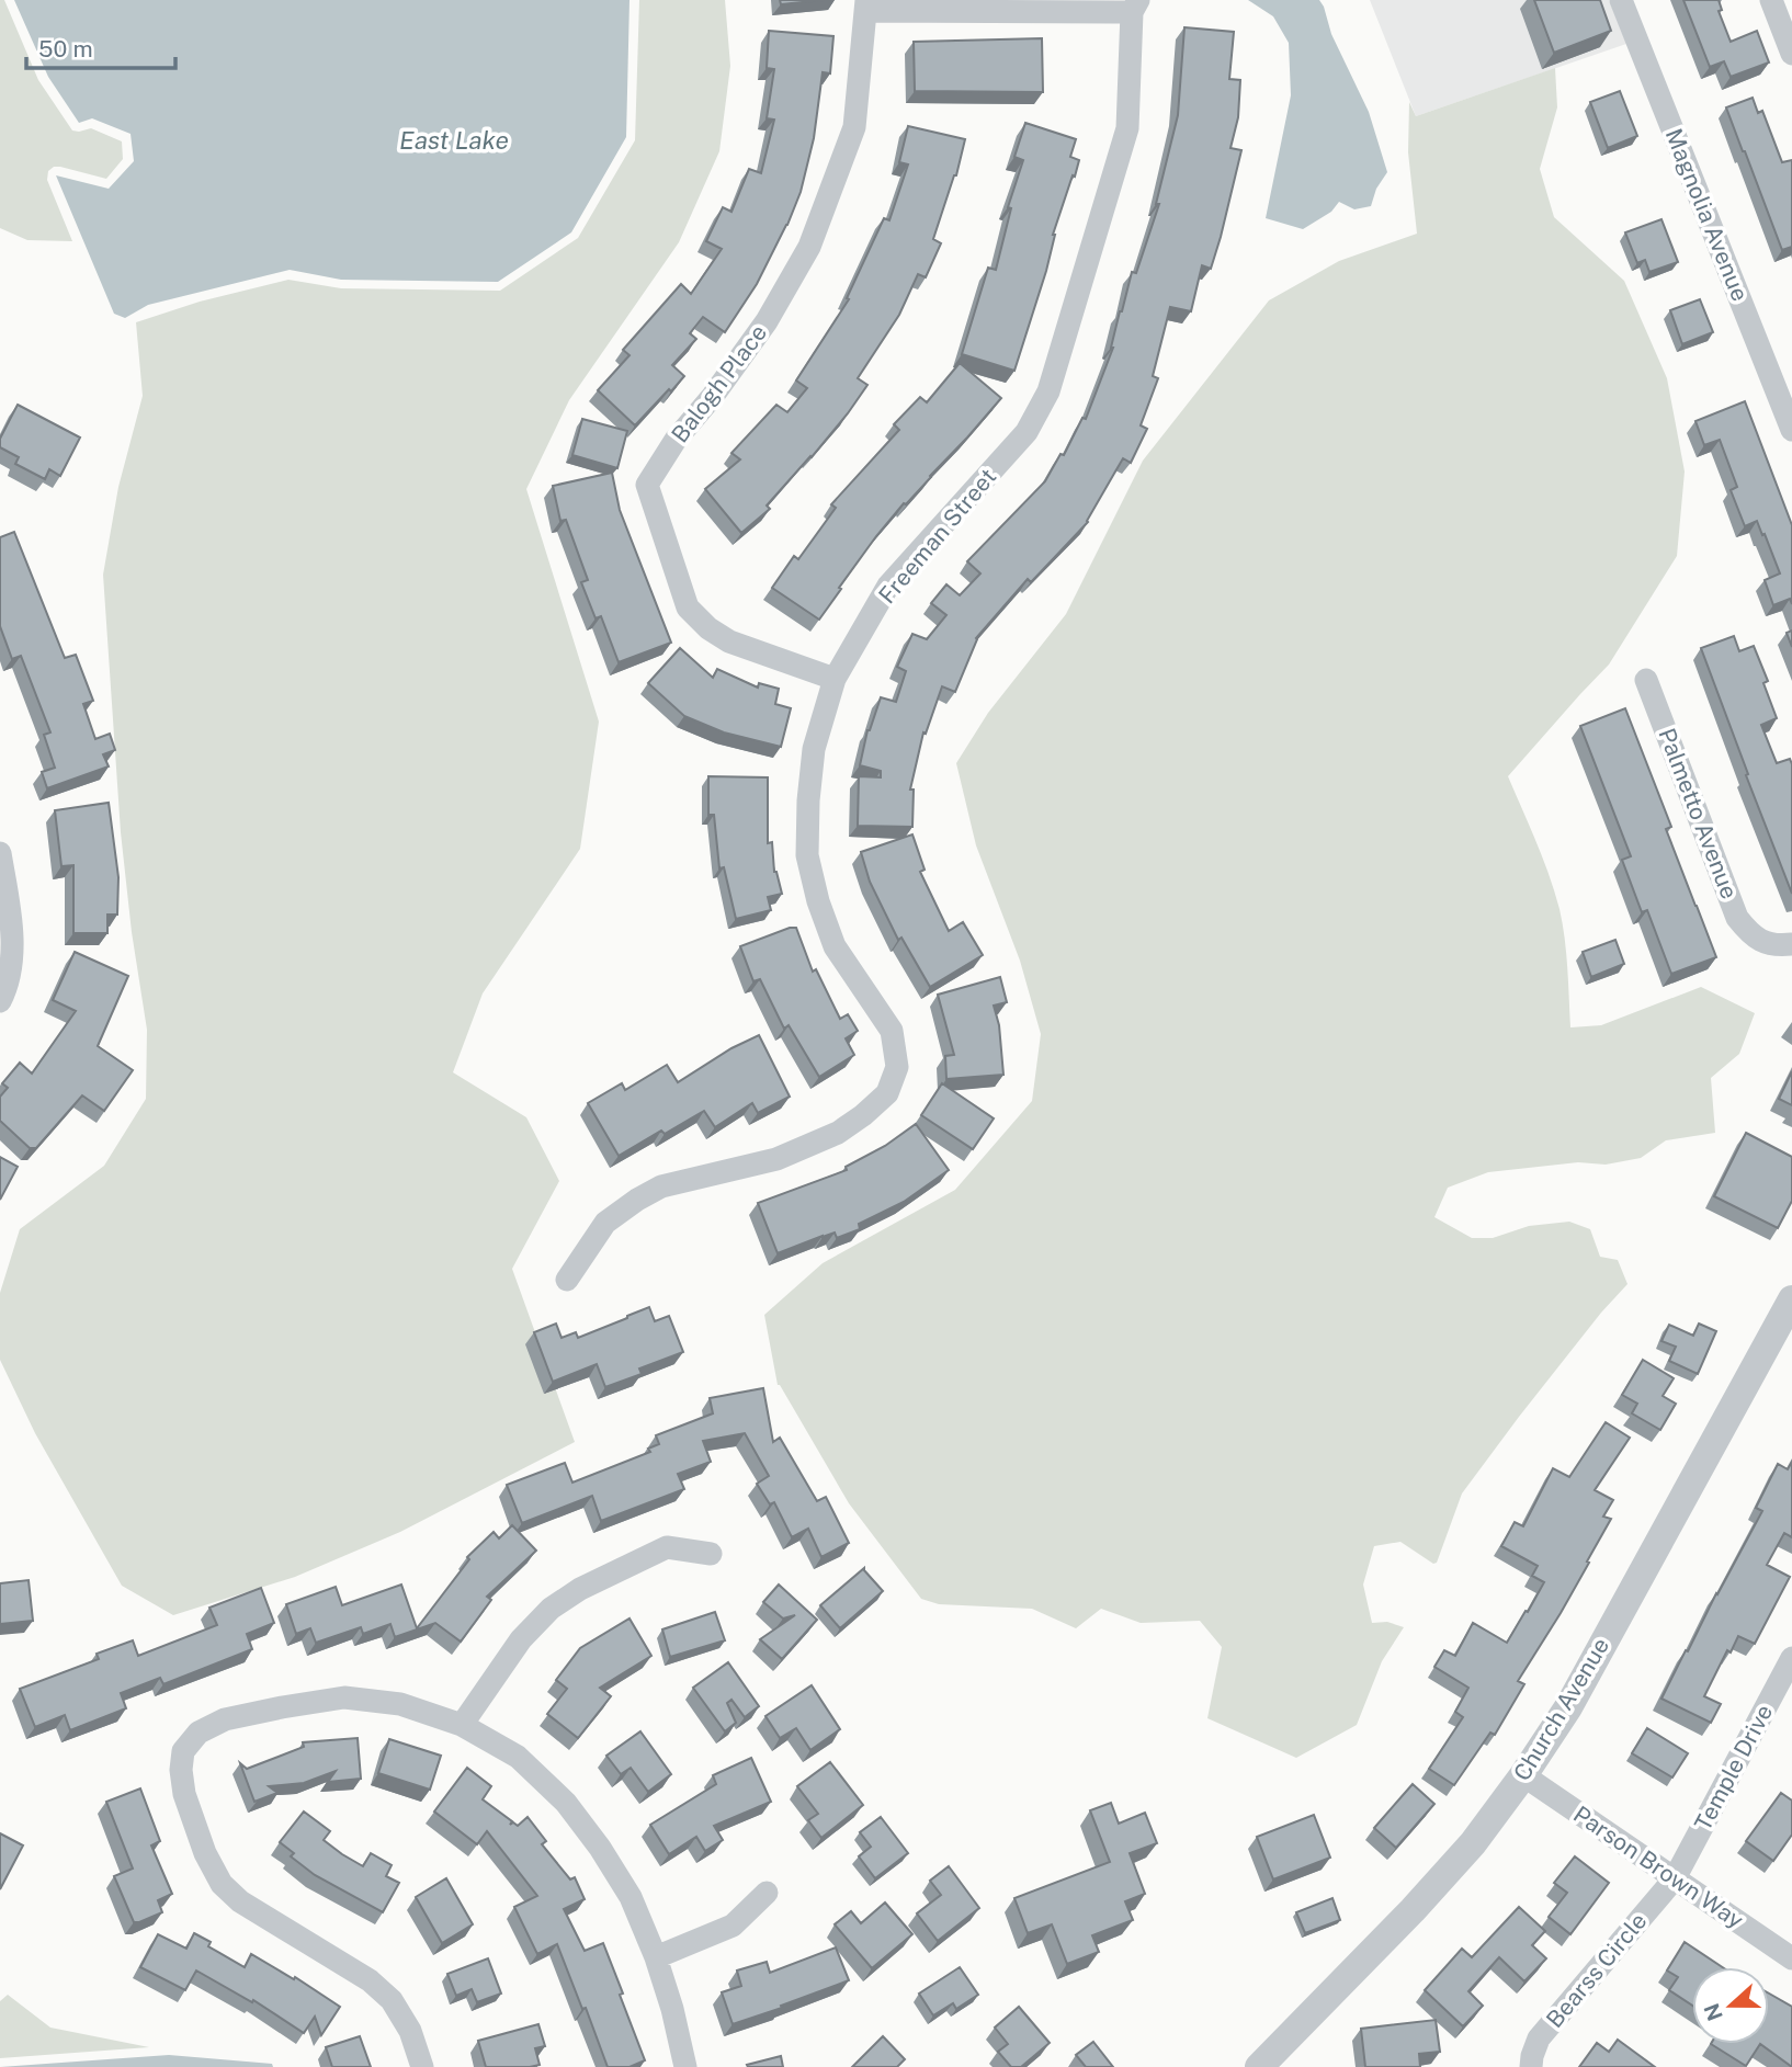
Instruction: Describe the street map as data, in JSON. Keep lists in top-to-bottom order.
{
  "streets": {
    "street": [
      "Magnolia Avenue",
      "Balogh Place",
      "Freeman Street",
      "Palmetto Avenue",
      "Church Avenue",
      "Temple Drive",
      "Parson Brown Way",
      "Bearss Circle"
    ]
  },
  "crossings": [
    ["Balogh Place", "Freeman Street"],
    ["Church Avenue", "Parson Brown Way"],
    ["Temple Drive", "Parson Brown Way"],
    ["Temple Drive", "Bearss Circle"],
    ["Parson Brown Way", "Bearss Circle"]
  ],
  "water": ["East Lake"],
  "scale_bar": "50 m",
  "north": "left"
}
